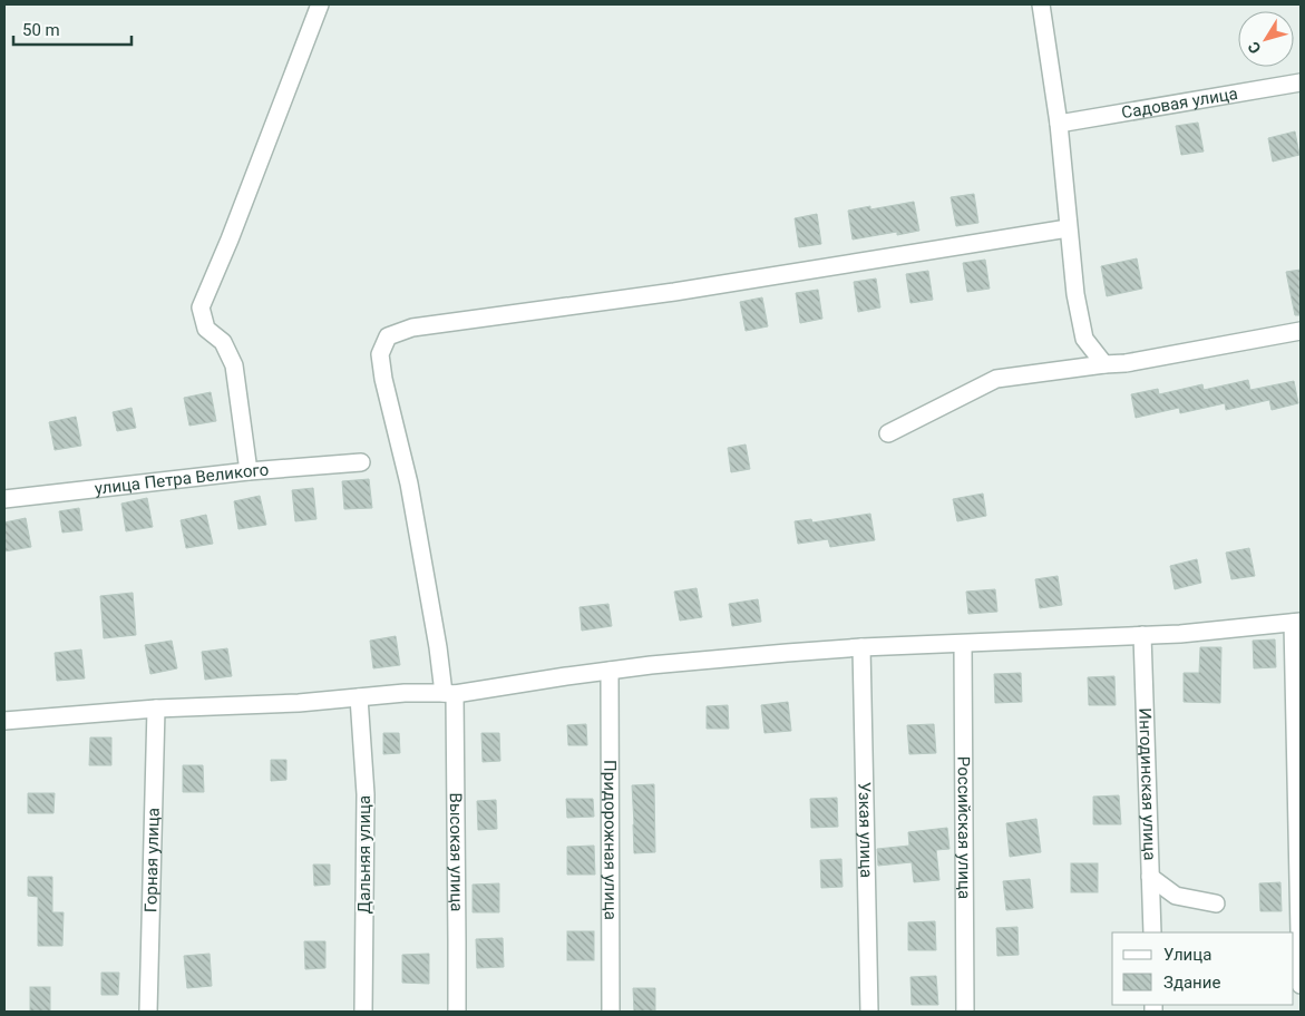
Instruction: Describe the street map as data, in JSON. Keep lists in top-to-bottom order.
{
  "streets": {
    "street": [
      "Садовая улица",
      "улица Петра Великого",
      "Ингодинская улица",
      "Российская улица",
      "Узкая улица",
      "Придорожная улица",
      "Высокая улица",
      "Дальняя улица",
      "Горная улица"
    ]
  },
  "legend": ["Улица", "Здание"],
  "scale_bar": "50 m",
  "north": "bottom left"
}
